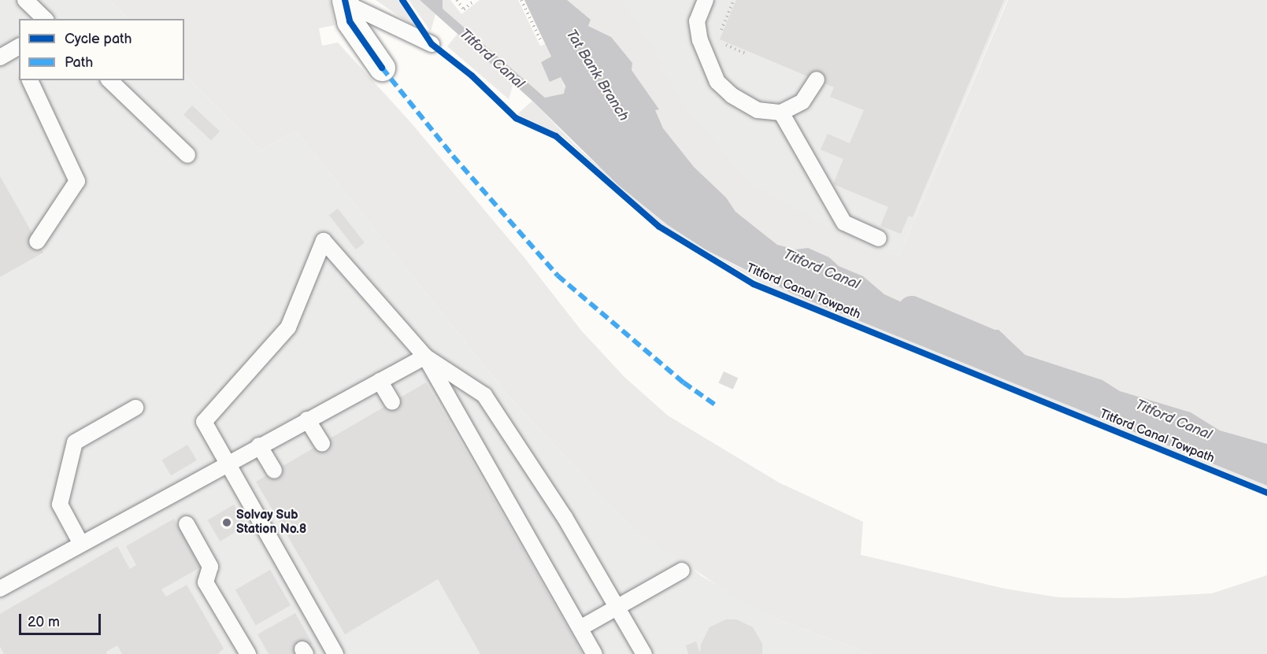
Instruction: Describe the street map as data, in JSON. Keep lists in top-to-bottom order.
{
  "streets": {
    "cycle path": ["Titford Canal Towpath"]
  },
  "water": ["Titford Canal", "Tat Bank Branch"],
  "places": ["Solvay Sub Station No.8"],
  "legend": ["Cycle path", "Path"],
  "scale_bar": "20 m"
}
